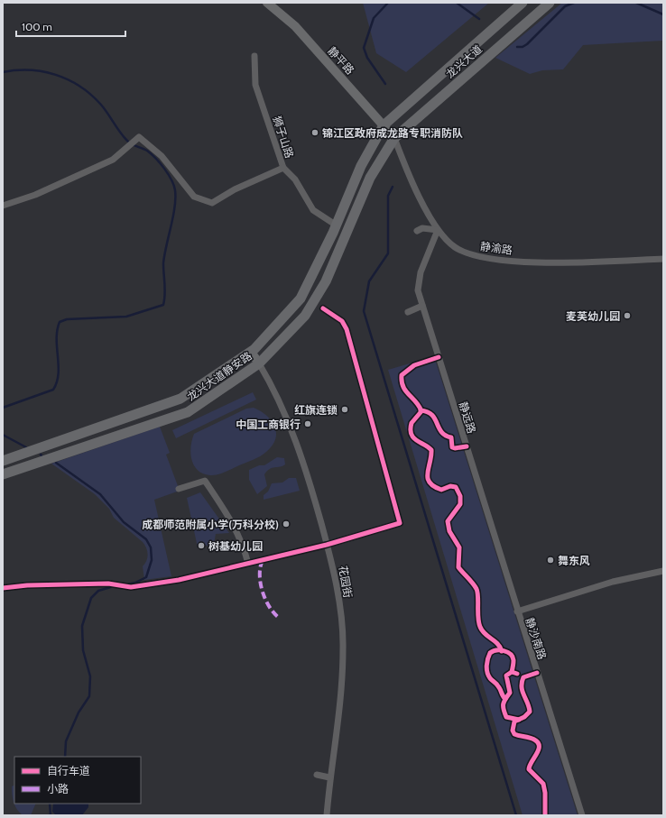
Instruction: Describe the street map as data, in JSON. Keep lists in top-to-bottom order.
{
  "streets": {
    "main road": ["龙兴大道", "龙兴大道静安路"],
    "street": [
      "静平路",
      "狮子山路",
      "静渝路",
      "静远路",
      "花园街",
      "静沙南路"
    ]
  },
  "crossings": [
    ["静平路", "龙兴大道"],
    ["静平路", "静渝路"],
    ["静平路", "龙兴大道静安路"],
    ["龙兴大道", "静渝路"],
    ["龙兴大道", "龙兴大道静安路"],
    ["狮子山路", "龙兴大道静安路"],
    ["静渝路", "龙兴大道静安路"],
    ["静渝路", "静远路"],
    ["龙兴大道静安路", "花园街"],
    ["静远路", "静沙南路"]
  ],
  "places": [
    "锦江区政府成龙路专职消防队",
    "麦芙幼儿园",
    "红旗连锁",
    "中国工商银行",
    "成都师范附属小学(万科分校)",
    "树基幼儿园",
    "舞东风"
  ],
  "legend": ["自行车道", "小路"],
  "scale_bar": "100 m"
}
